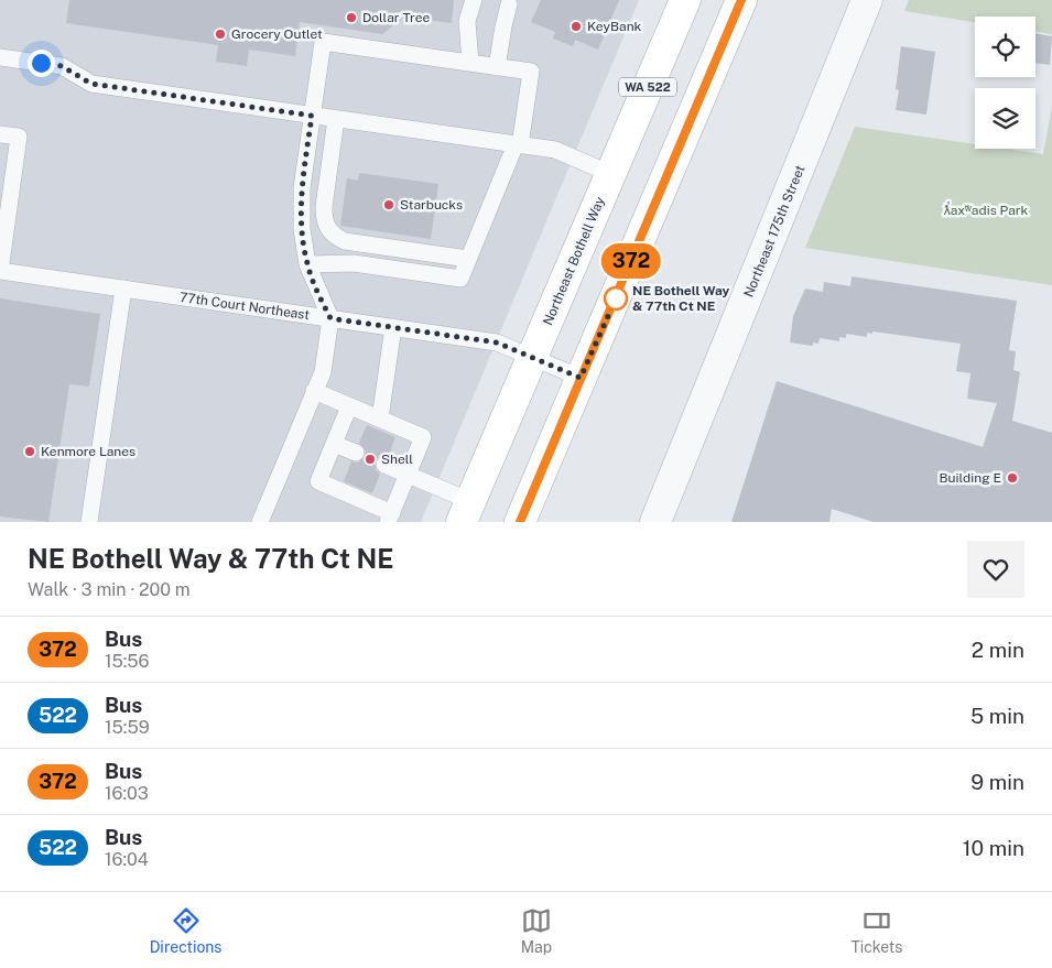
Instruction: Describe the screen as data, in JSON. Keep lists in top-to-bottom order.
{
  "streets": {
    "main road": ["WA 522", "Northeast Bothell Way"],
    "street": ["Northeast 175th Street"],
    "lane": ["77th Court Northeast"]
  },
  "crossings": [
    ["Northeast Bothell Way", "77th Court Northeast"]
  ],
  "parks": ["ƛ̕ax̌ʷadis Park"],
  "places": [
    "Dollar Tree",
    "KeyBank",
    "Grocery Outlet",
    "Starbucks",
    "NE Bothell Way & 77th Ct NE",
    "Kenmore Lanes",
    "Shell",
    "Building E"
  ],
  "lines": ["bus line 372"],
  "page": {
    "on_map": "372",
    "heading": ["NE Bothell Way & 77th Ct NE", "Walk · 3 min · 200 m"],
    "list": [
      {
        "mark": "372",
        "name": "Bus",
        "note": "15:56",
        "value": "2 min"
      },
      {
        "mark": "522",
        "name": "Bus",
        "note": "15:59",
        "value": "5 min"
      },
      {
        "mark": "372",
        "name": "Bus",
        "note": "16:03",
        "value": "9 min"
      },
      {
        "mark": "522",
        "name": "Bus",
        "note": "16:04",
        "value": "10 min"
      }
    ],
    "tabs": ["Directions", "Map", "Tickets"]
  }
}
